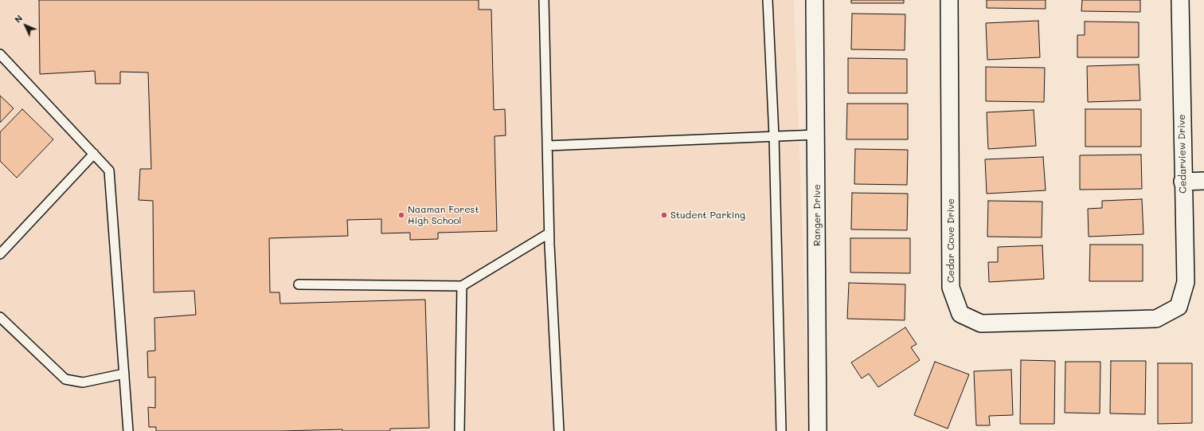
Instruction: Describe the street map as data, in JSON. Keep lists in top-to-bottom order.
{
  "streets": {
    "street": ["Cedarview Drive", "Ranger Drive", "Cedar Cove Drive"]
  },
  "crossings": [
    ["Cedarview Drive", "Cedar Cove Drive"]
  ],
  "places": ["Naaman Forest High School", "Student Parking"],
  "north": "top left"
}
